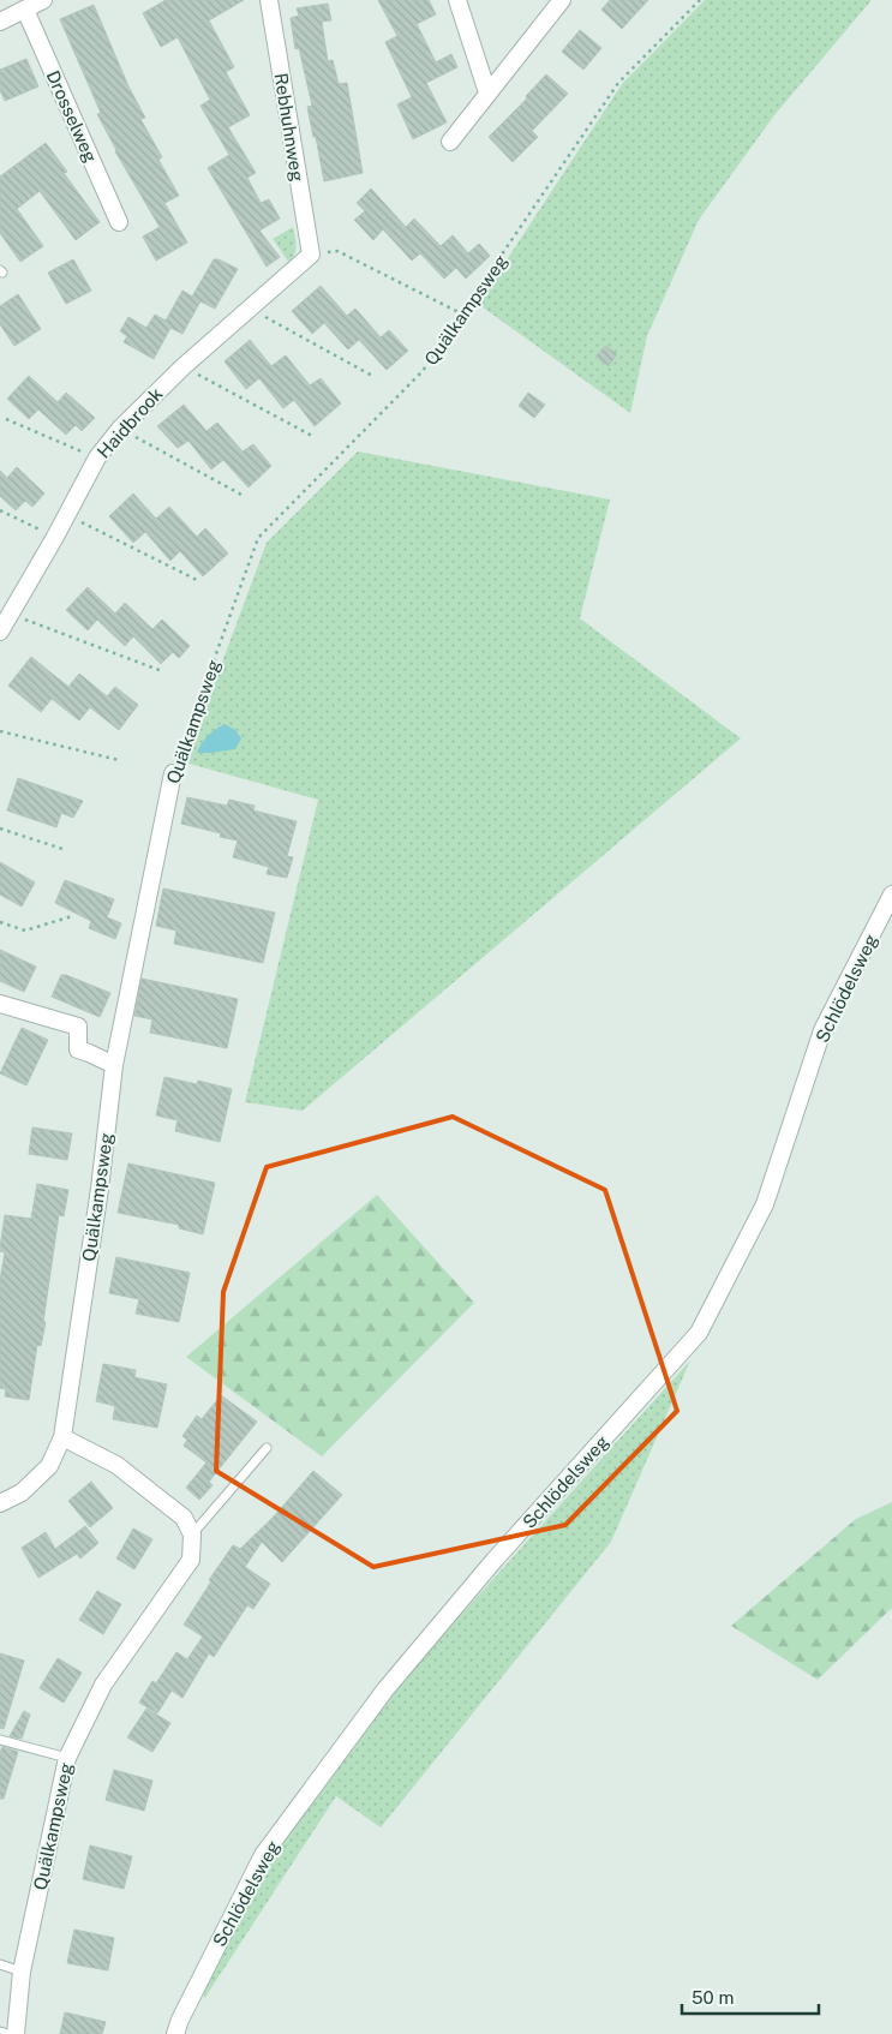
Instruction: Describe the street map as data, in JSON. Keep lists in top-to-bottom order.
{
  "streets": {
    "street": [
      "Drosselweg",
      "Rebhuhnweg",
      "Quälkampsweg",
      "Haidbrook",
      "Schlödelsweg"
    ]
  },
  "crossings": [
    ["Rebhuhnweg", "Haidbrook"]
  ],
  "scale_bar": "50 m"
}
